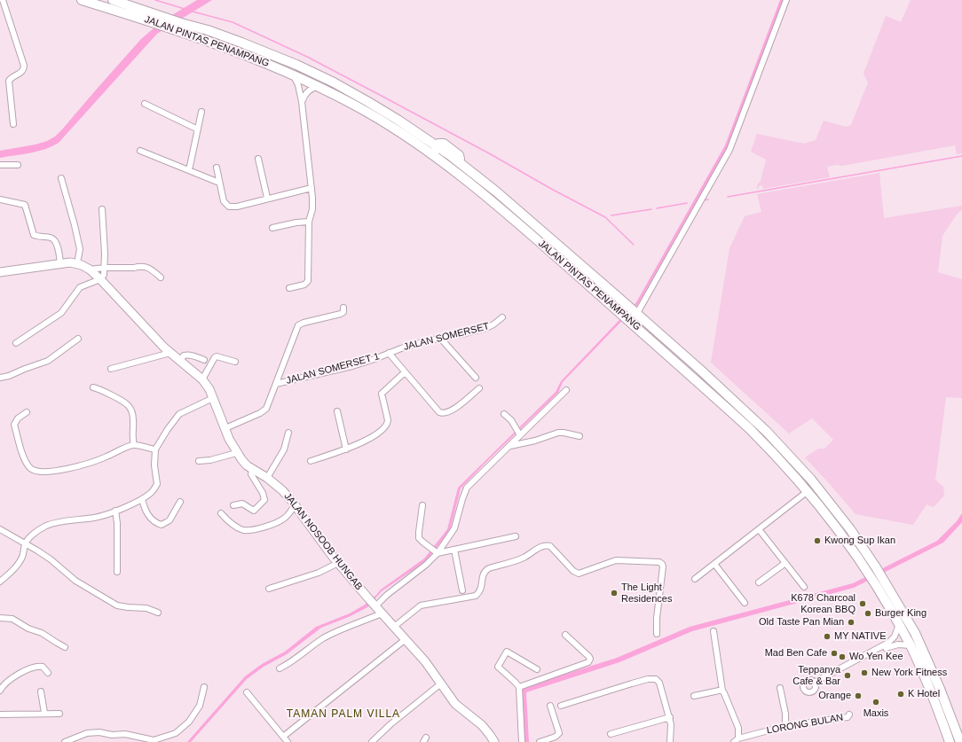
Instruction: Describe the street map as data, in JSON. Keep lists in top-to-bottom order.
{
  "streets": {
    "main road": ["JALAN PINTAS PENAMPANG", "JALAN NOSOOB HUNGAB"],
    "street": ["JALAN SOMERSET", "JALAN SOMERSET 1", "LORONG BULAN"]
  },
  "crossings": [
    ["JALAN SOMERSET", "JALAN SOMERSET 1"],
    ["JALAN SOMERSET 1", "JALAN NOSOOB HUNGAB"]
  ],
  "districts": ["TAMAN PALM VILLA"],
  "places": [
    "Kwong Sup Ikan",
    "The Light Residences",
    "K678 Charcoal Korean BBQ",
    "Burger King",
    "Old Taste Pan Mian",
    "MY NATIVE",
    "Mad Ben Cafe",
    "Wo Yen Kee",
    "New York Fitness",
    "Teppanya Cafe & Bar",
    "K Hotel",
    "Orange",
    "Maxis"
  ]
}
